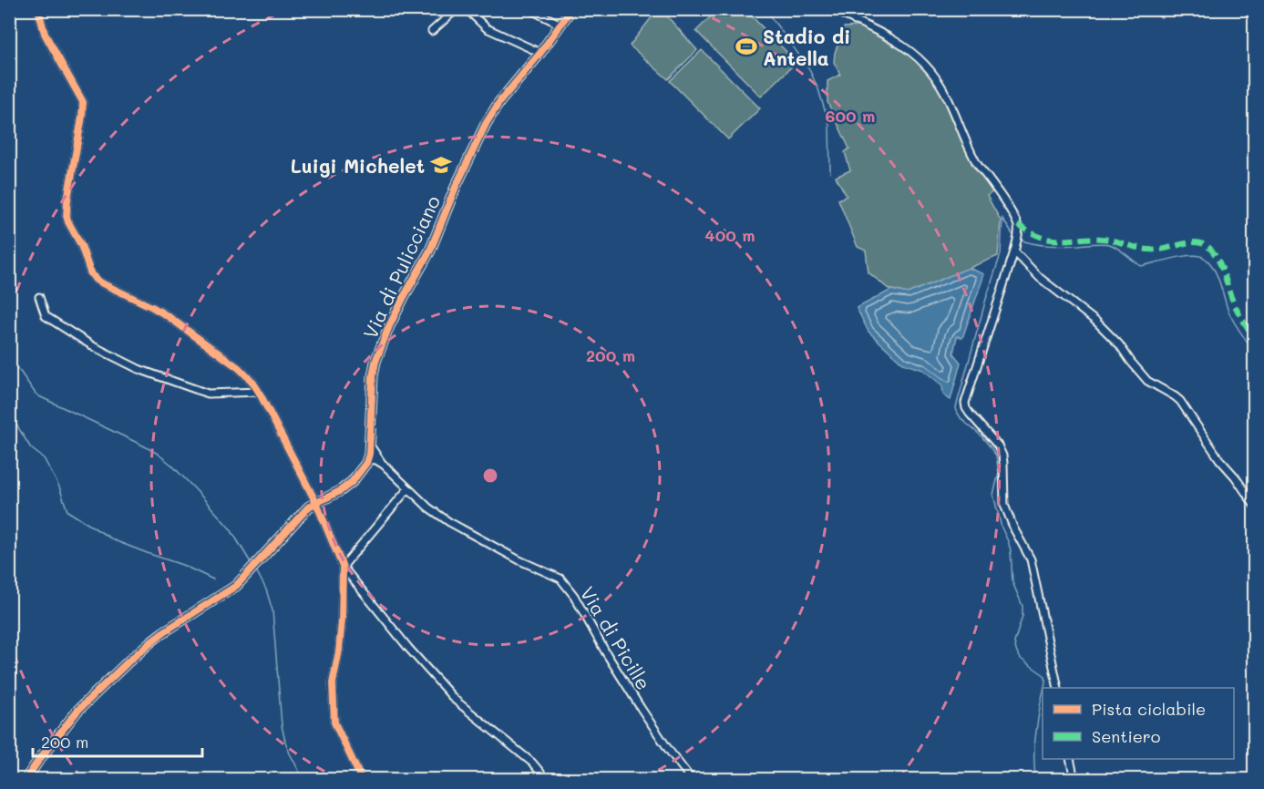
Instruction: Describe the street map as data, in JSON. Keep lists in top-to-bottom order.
{
  "streets": {
    "street": ["Via di Pulicciano", "Via di Picille"]
  },
  "crossings": [
    ["Via di Pulicciano", "Via di Picille"]
  ],
  "places": {
    "sports": ["Stadio di Antella"],
    "school or university": ["Luigi Michelet"]
  },
  "legend": ["Pista ciclabile", "Sentiero"],
  "scale_bar": "200 m",
  "rings": ["600 m", "400 m", "200 m"]
}
